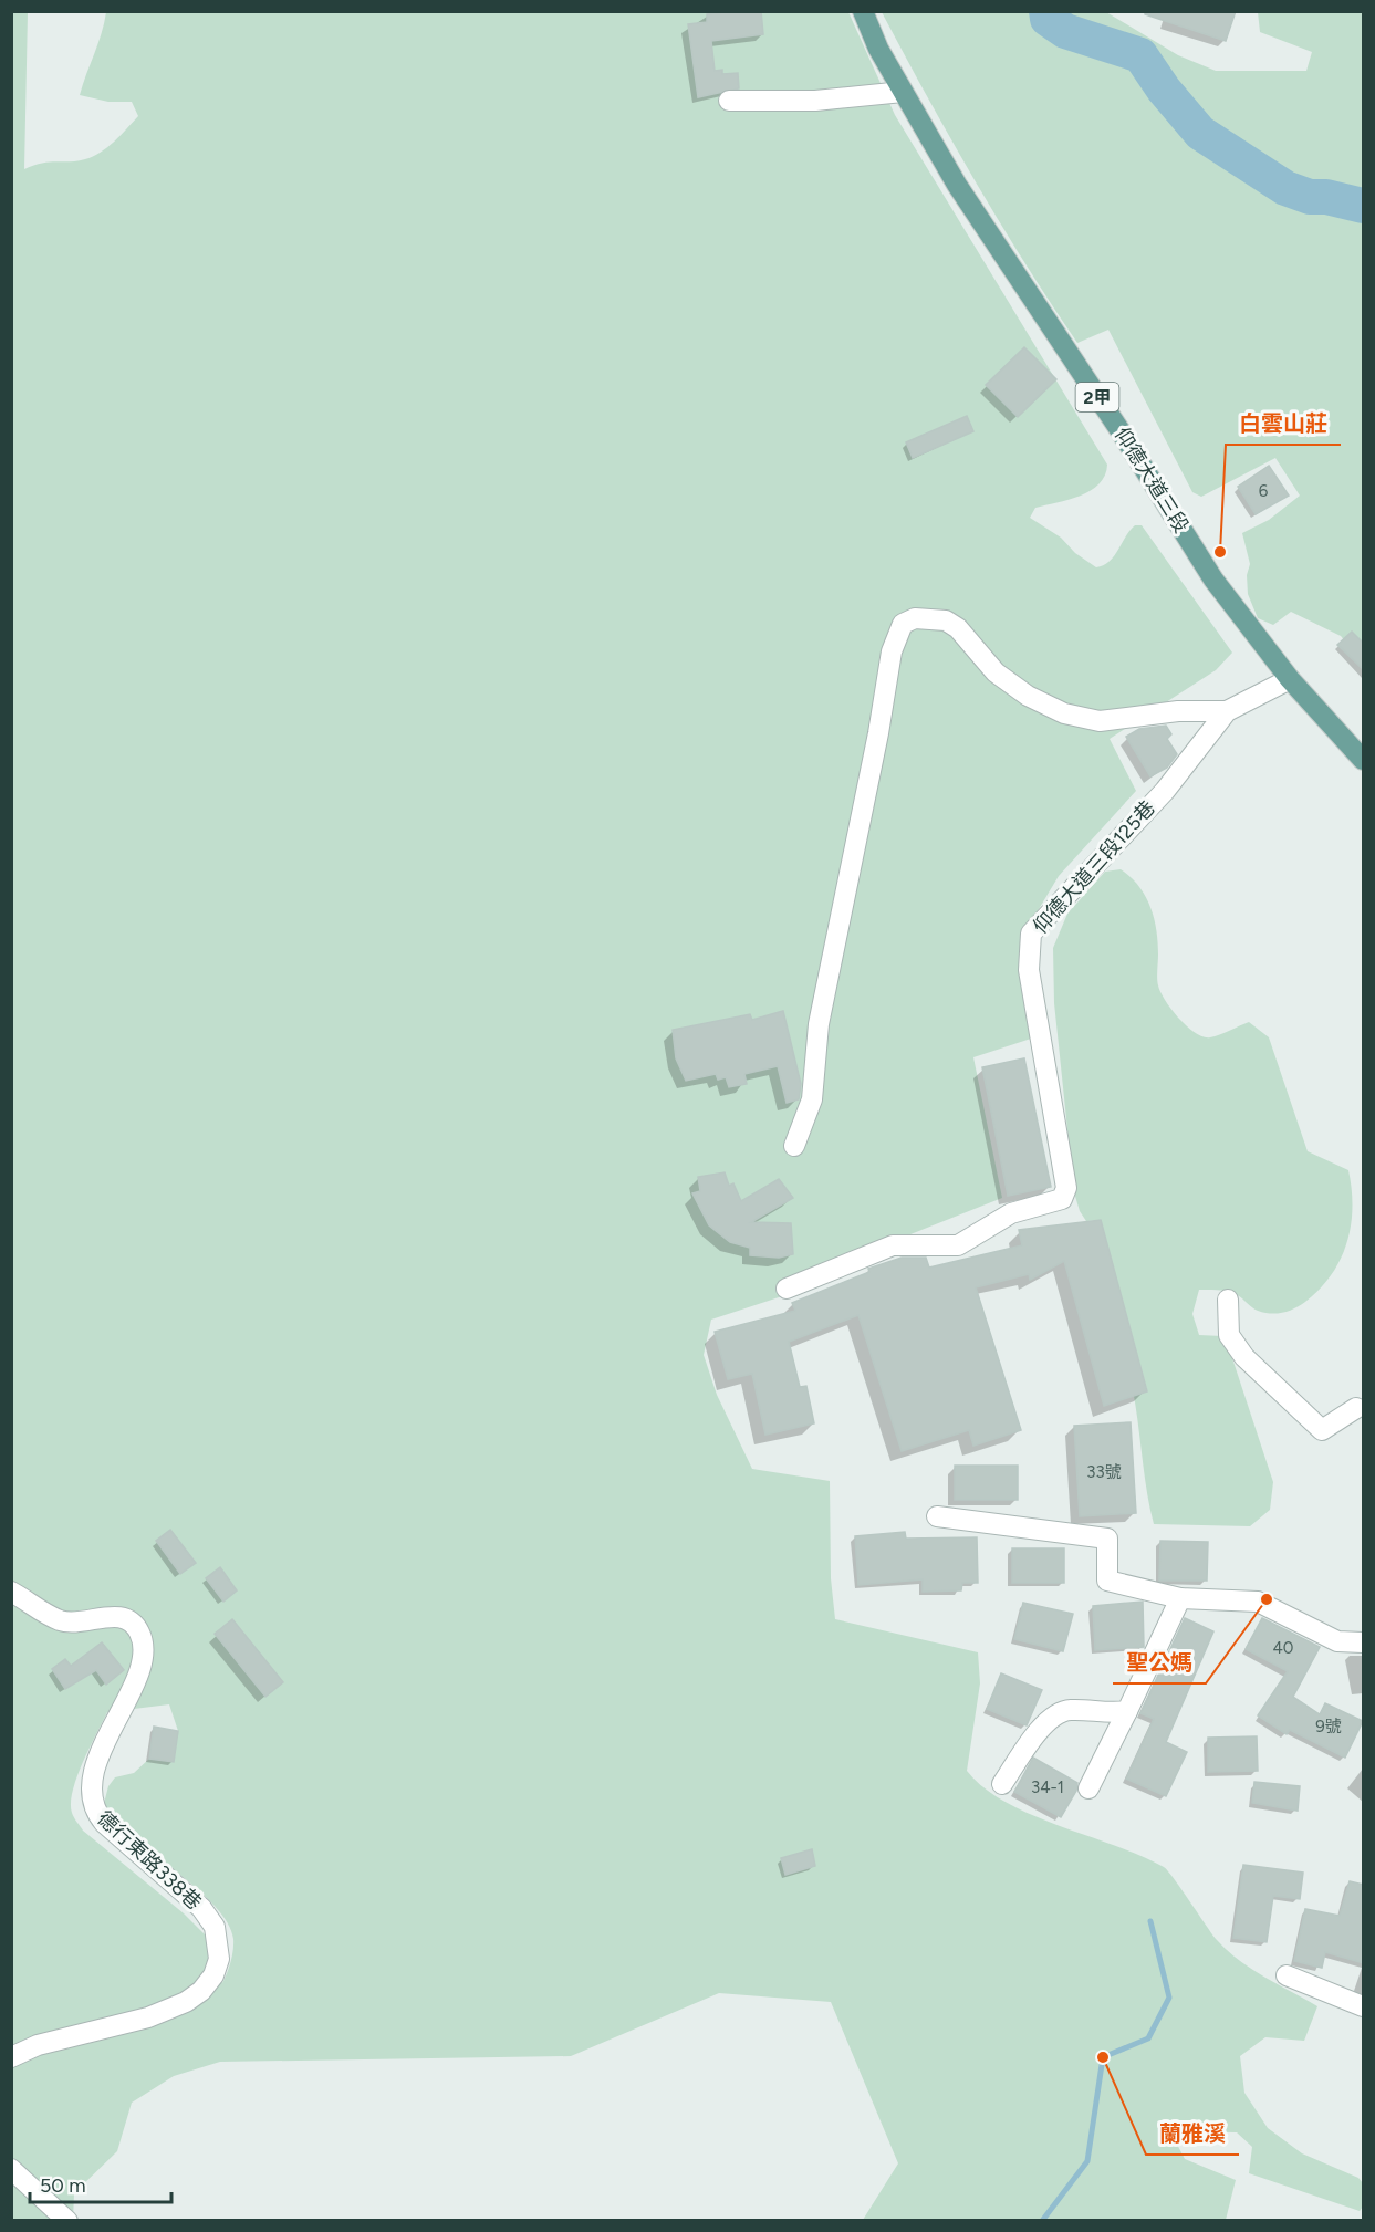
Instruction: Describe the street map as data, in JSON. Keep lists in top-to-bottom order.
{
  "streets": {
    "main road": ["2甲", "仰德大道三段"],
    "street": ["仰德大道三段125巷", "德行東路338巷"]
  },
  "crossings": [
    ["仰德大道三段", "仰德大道三段125巷"]
  ],
  "places": ["白雲山莊", "聖公媽", "蘭雅溪"],
  "house_numbers": [
    "6",
    "33號",
    "40",
    "9號",
    "34-1"
  ],
  "scale_bar": "50 m"
}
